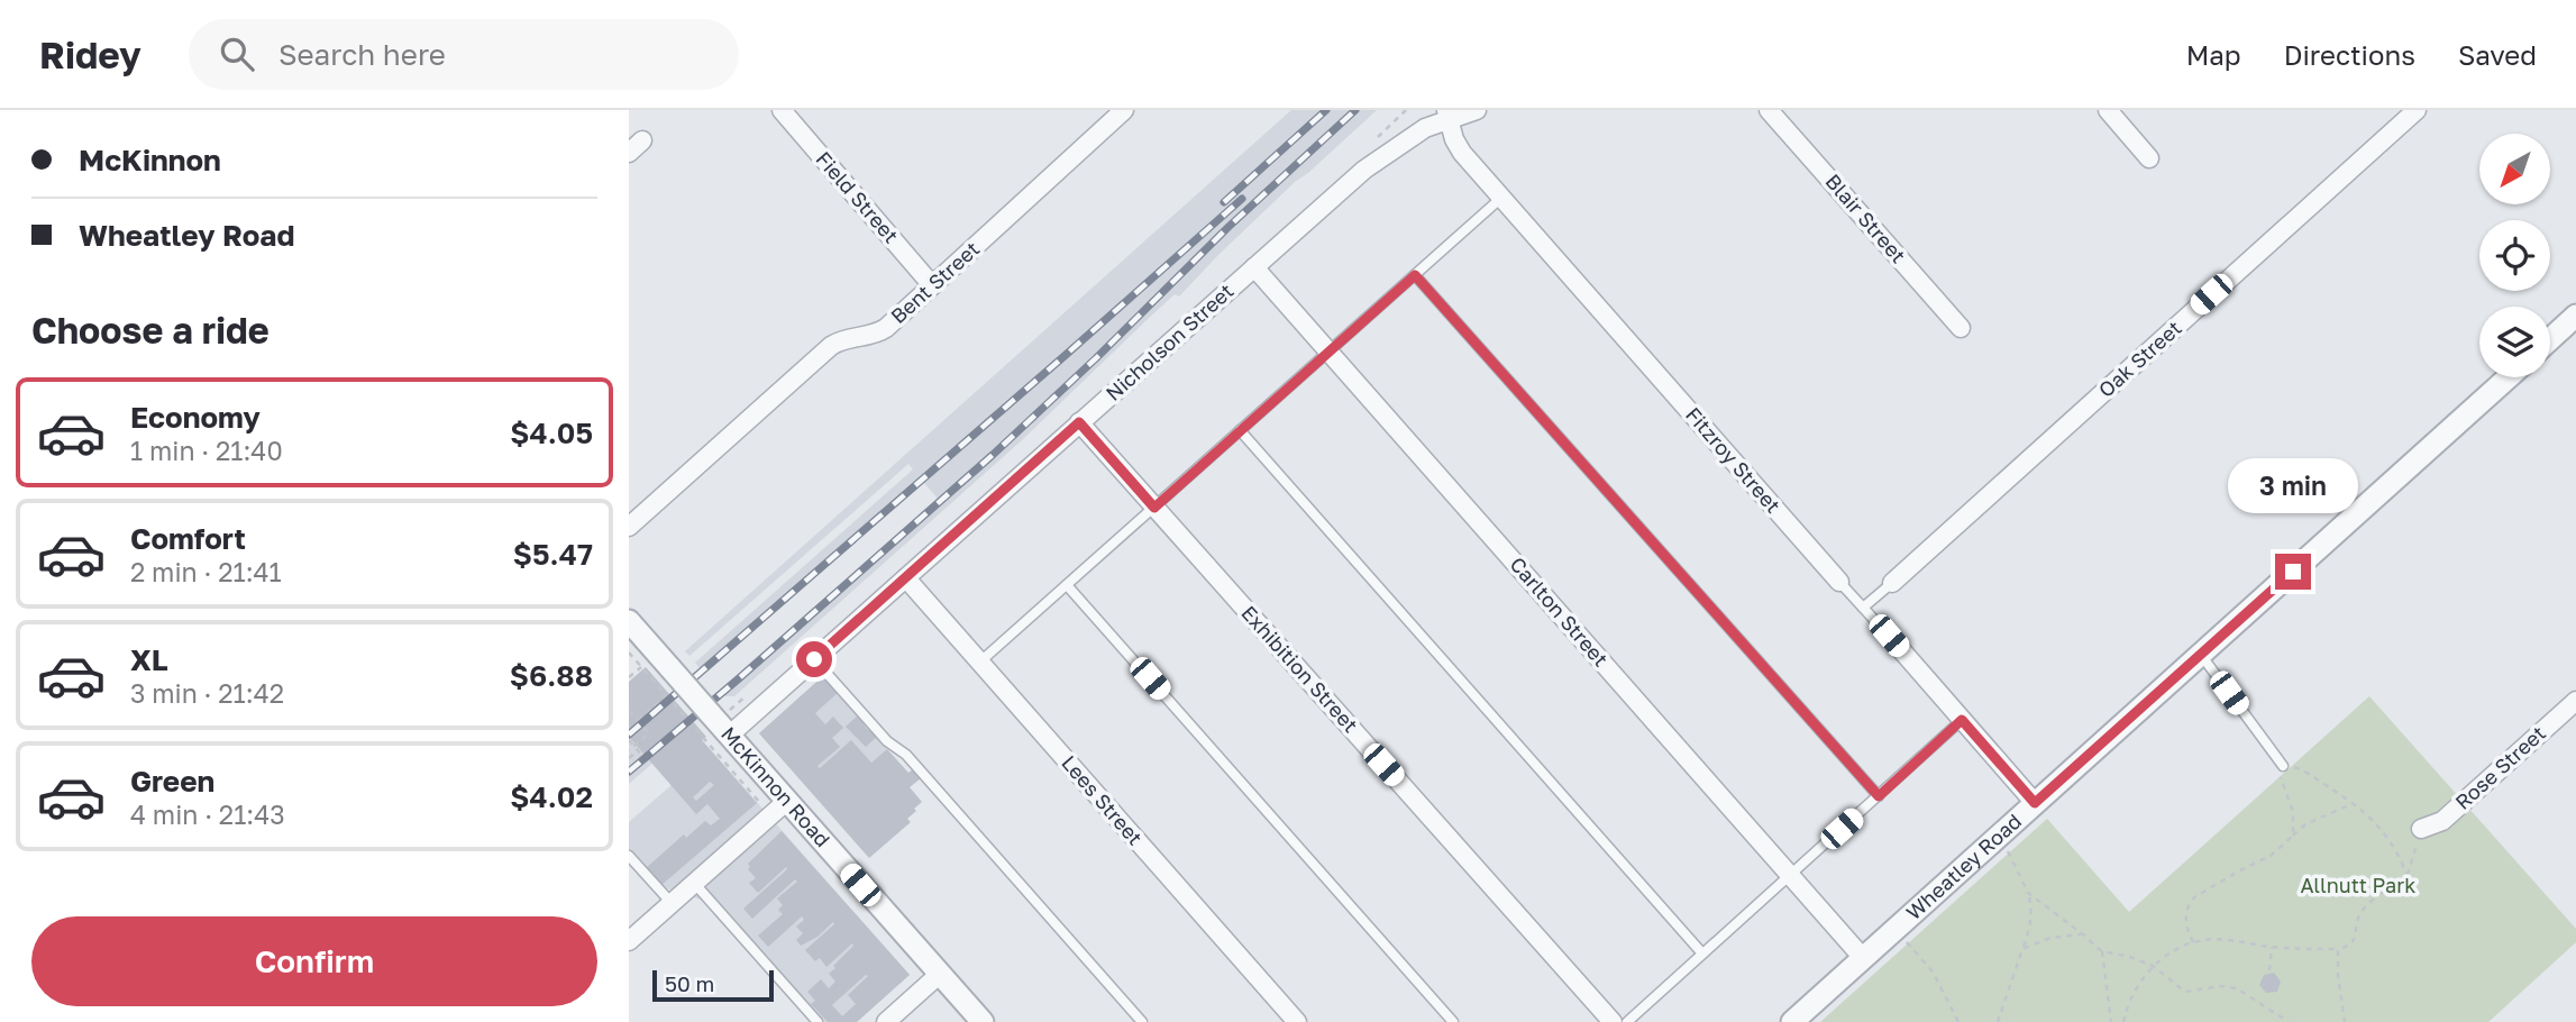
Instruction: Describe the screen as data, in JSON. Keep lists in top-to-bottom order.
{
  "streets": {
    "street": [
      "Field Street",
      "Blair Street",
      "Bent Street",
      "Nicholson Street",
      "Oak Street",
      "Fitzroy Street",
      "Carlton Street",
      "Exhibition Street",
      "Rose Street",
      "McKinnon Road",
      "Lees Street",
      "Wheatley Road"
    ]
  },
  "crossings": [
    ["Field Street", "Bent Street"],
    ["Nicholson Street", "Fitzroy Street"],
    ["Nicholson Street", "Carlton Street"],
    ["Nicholson Street", "Exhibition Street"],
    ["Nicholson Street", "McKinnon Road"],
    ["Nicholson Street", "Lees Street"],
    ["Oak Street", "Fitzroy Street"],
    ["Fitzroy Street", "Wheatley Road"],
    ["Carlton Street", "Wheatley Road"]
  ],
  "parks": ["Allnutt Park"],
  "scale_bar": "50 m",
  "north": "bottom left",
  "page": {
    "header": "Ridey",
    "search": "Search here",
    "nav": ["Map", "Directions", "Saved"],
    "banner": ["McKinnon", "Wheatley Road"],
    "heading": "Choose a ride",
    "list": [
      {
        "name": "Economy",
        "note": "1 min · 21:40",
        "value": "$4.05"
      },
      {
        "name": "Comfort",
        "note": "2 min · 21:41",
        "value": "$5.47"
      },
      {
        "name": "XL",
        "note": "3 min · 21:42",
        "value": "$6.88"
      },
      {
        "name": "Green",
        "note": "4 min · 21:43",
        "value": "$4.02"
      }
    ],
    "bubble": "3 min",
    "buttons": "Confirm",
    "scale": "50 m"
  }
}
